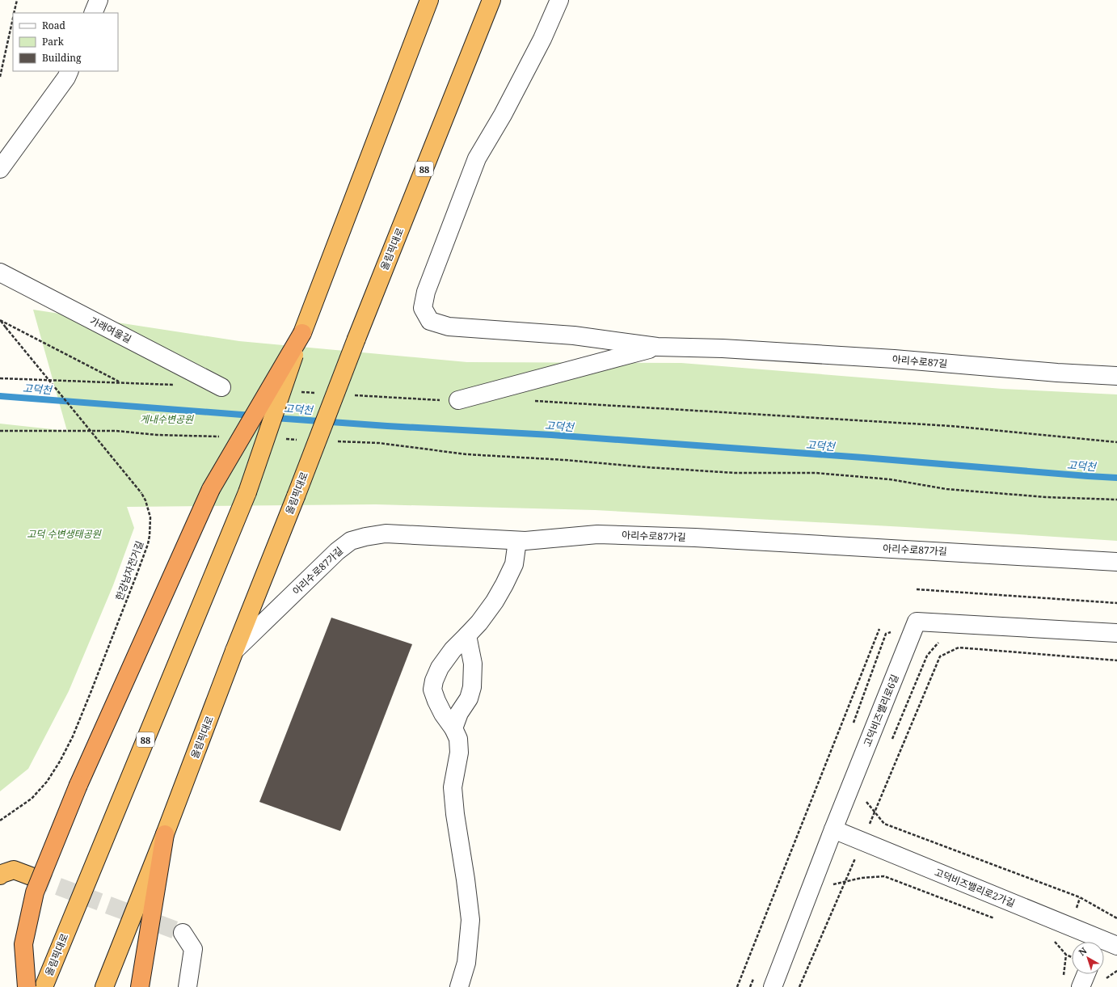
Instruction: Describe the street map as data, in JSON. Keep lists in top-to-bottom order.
{
  "streets": {
    "highway": ["88", "올림픽대로"],
    "street": [
      "가래여울길",
      "아리수로87길",
      "아리수로87가길",
      "고덕비즈밸리로6길",
      "고덕비즈밸리로2가길"
    ],
    "path": ["한강남자전거길"]
  },
  "crossings": [
    ["올림픽대로", "아리수로87가길"],
    ["고덕비즈밸리로6길", "고덕비즈밸리로2가길"]
  ],
  "water": ["고덕천"],
  "parks": ["게내수변공원", "고덕 수변생태공원"],
  "legend": ["Road", "Park", "Building"],
  "north": "top left"
}
